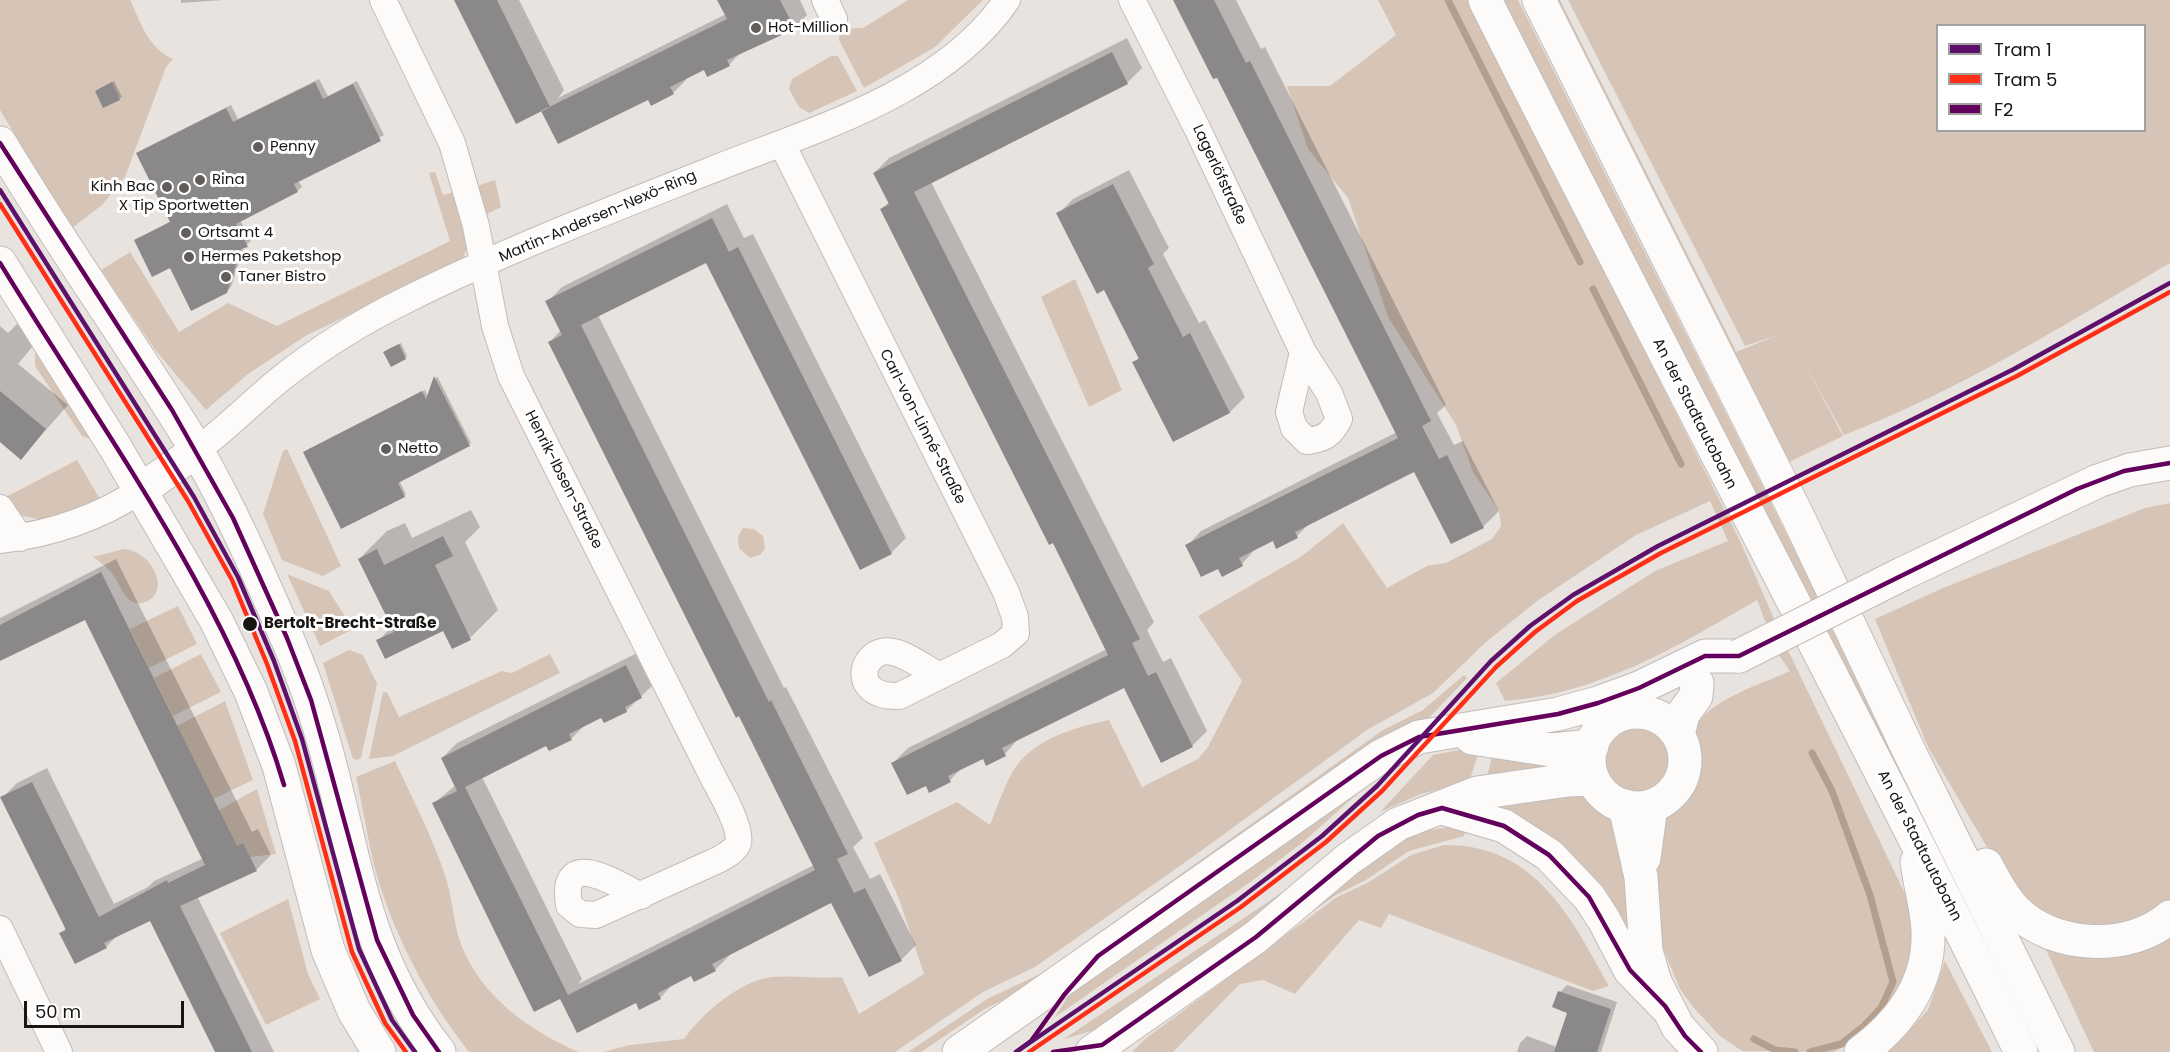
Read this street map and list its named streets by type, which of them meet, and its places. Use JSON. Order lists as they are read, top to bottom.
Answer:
{
  "streets": {
    "main road": ["An der Stadtautobahn"],
    "street": [
      "Lagerlöfstraße",
      "Martin-Andersen-Nexö-Ring",
      "Carl-von-Linné-Straße",
      "Henrik-Ibsen-Straße"
    ]
  },
  "crossings": [
    ["Martin-Andersen-Nexö-Ring", "Carl-von-Linné-Straße"],
    ["Martin-Andersen-Nexö-Ring", "Henrik-Ibsen-Straße"]
  ],
  "places": [
    "Hot-Million",
    "Penny",
    "Rina",
    "Kinh Bac",
    "X Tip Sportwetten",
    "Ortsamt 4",
    "Hermes Paketshop",
    "Taner Bistro",
    "Netto",
    "Bertolt-Brecht-Straße"
  ],
  "lines": ["transit line F2", "tram line 1", "tram line 5"],
  "legend": ["Tram 1", "Tram 5", "F2"],
  "scale_bar": "50 m"
}
